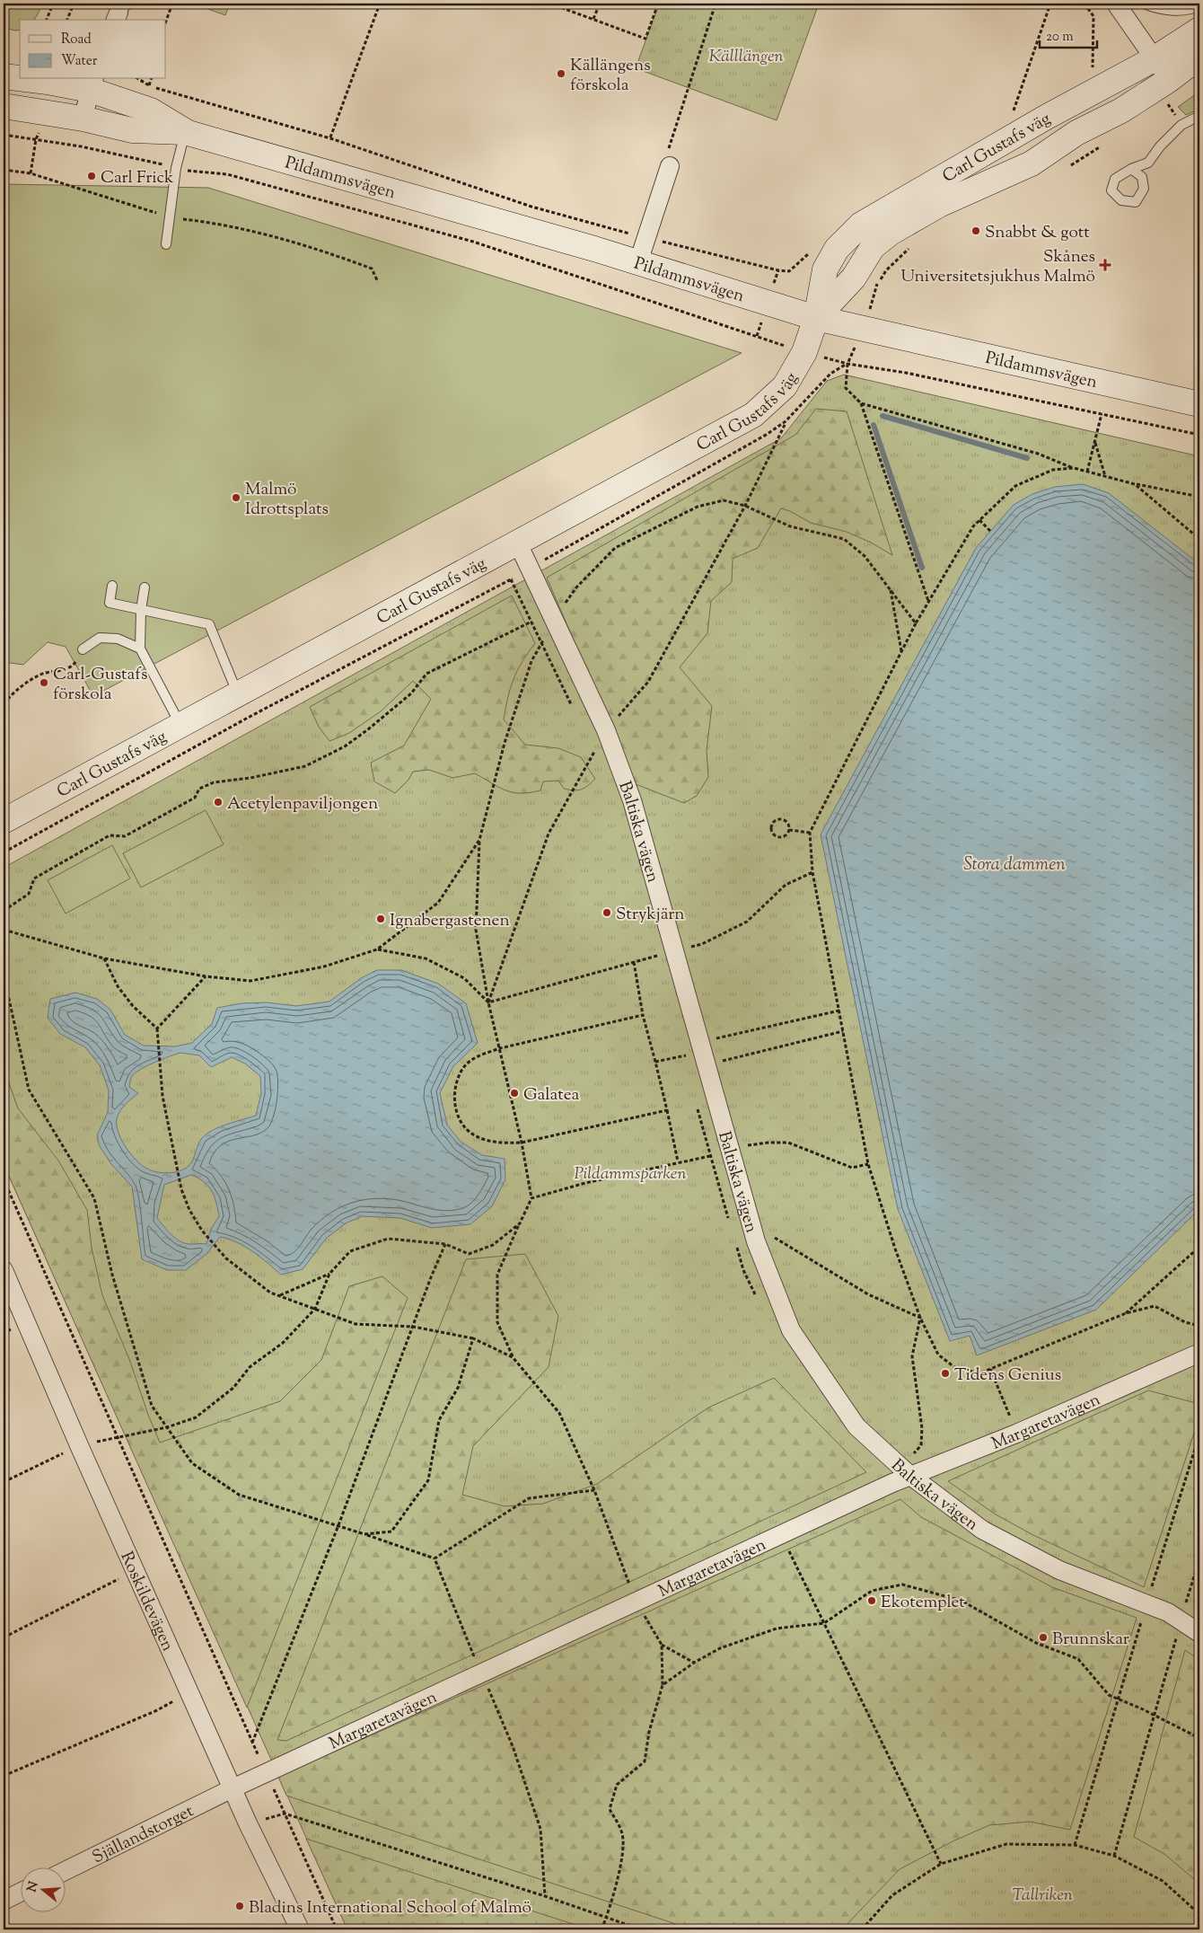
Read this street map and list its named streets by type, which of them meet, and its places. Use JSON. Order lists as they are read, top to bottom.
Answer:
{
  "streets": {
    "street": [
      "Carl Gustafs väg",
      "Pildammsvägen",
      "Baltiska vägen",
      "Margaretavägen",
      "Roskildevägen",
      "Själlandstorget"
    ]
  },
  "crossings": [
    ["Carl Gustafs väg", "Pildammsvägen"],
    ["Carl Gustafs väg", "Baltiska vägen"],
    ["Baltiska vägen", "Margaretavägen"],
    ["Margaretavägen", "Roskildevägen"],
    ["Margaretavägen", "Själlandstorget"],
    ["Roskildevägen", "Själlandstorget"]
  ],
  "water": ["Stora dammen"],
  "parks": ["Källlängen", "Pildammsparken", "Tallriken"],
  "places": {
    "other": [
      "Källängens förskola",
      "Carl Frick",
      "Snabbt & gott",
      "Malmö Idrottsplats",
      "Carl-Gustafs förskola",
      "Acetylenpaviljongen",
      "Strykjärn",
      "Ignabergastenen",
      "Galatea",
      "Tidens Genius",
      "Ekotemplet",
      "Brunnskar",
      "Bladins International School of Malmö"
    ],
    "health": ["Skånes Universitetsjukhus Malmö"]
  },
  "legend": ["Road", "Water"],
  "scale_bar": "20 m",
  "north": "left"
}
